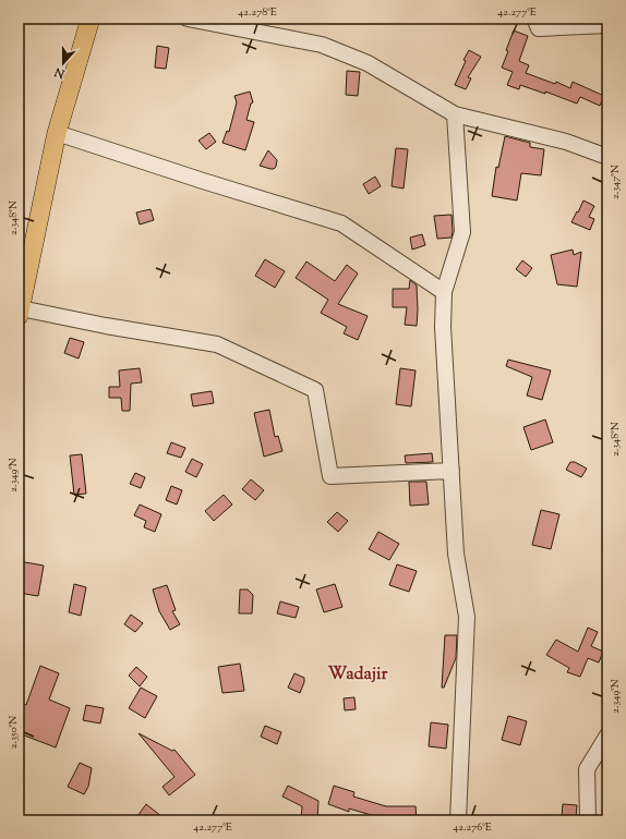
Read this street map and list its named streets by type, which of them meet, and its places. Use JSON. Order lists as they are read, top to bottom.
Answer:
{
  "districts": ["Wadajir"],
  "north": "bottom",
  "coordinates": [
    "42.278°E",
    "42.277°E",
    "2.347°N",
    "2.348°N",
    "2.349°N",
    "2.350°N",
    "42.276°E"
  ]
}
